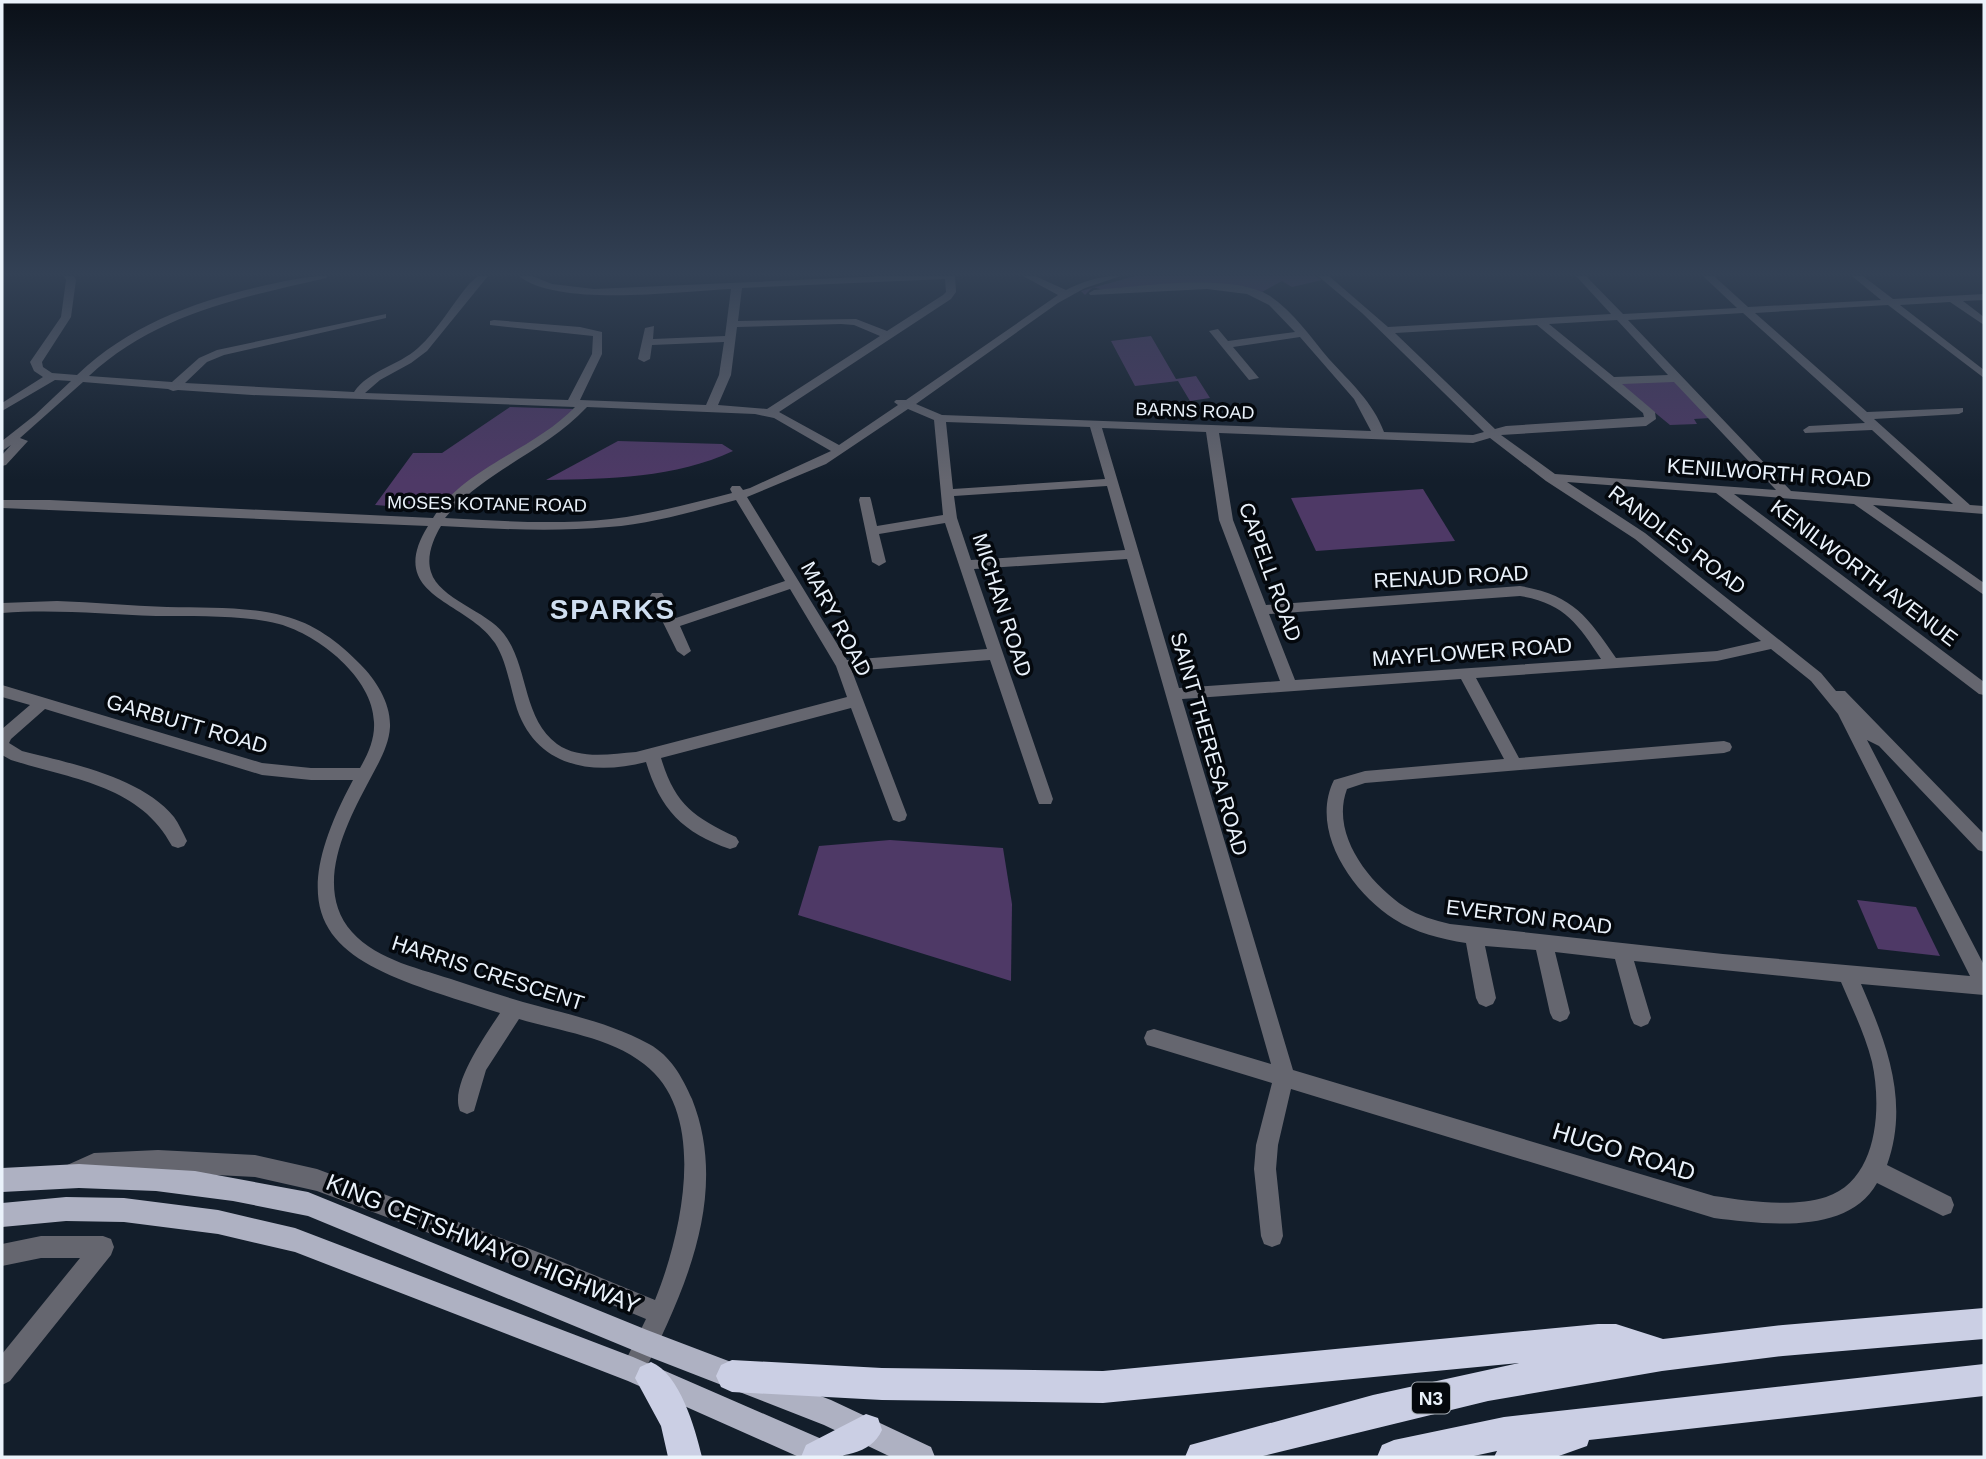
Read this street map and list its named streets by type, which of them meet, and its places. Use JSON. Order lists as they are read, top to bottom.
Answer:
{
  "streets": {
    "highway": ["N3"],
    "main road": ["KING CETSHWAYO HIGHWAY"],
    "street": [
      "BARNS ROAD",
      "KENILWORTH ROAD",
      "MOSES KOTANE ROAD",
      "RANDLES ROAD",
      "CAPELL ROAD",
      "KENILWORTH AVENUE",
      "RENAUD ROAD",
      "MICHAN ROAD",
      "MARY ROAD",
      "MAYFLOWER ROAD",
      "GARBUTT ROAD",
      "SAINT THERESA ROAD",
      "EVERTON ROAD",
      "HARRIS CRESCENT",
      "HUGO ROAD"
    ]
  },
  "crossings": [
    ["BARNS ROAD", "MOSES KOTANE ROAD"],
    ["BARNS ROAD", "RANDLES ROAD"],
    ["BARNS ROAD", "CAPELL ROAD"],
    ["BARNS ROAD", "MICHAN ROAD"],
    ["BARNS ROAD", "SAINT THERESA ROAD"],
    ["KENILWORTH ROAD", "RANDLES ROAD"],
    ["KENILWORTH ROAD", "KENILWORTH AVENUE"],
    ["MOSES KOTANE ROAD", "MARY ROAD"],
    ["RANDLES ROAD", "MAYFLOWER ROAD"],
    ["RANDLES ROAD", "EVERTON ROAD"],
    ["CAPELL ROAD", "RENAUD ROAD"],
    ["CAPELL ROAD", "MAYFLOWER ROAD"],
    ["RENAUD ROAD", "MAYFLOWER ROAD"],
    ["MAYFLOWER ROAD", "SAINT THERESA ROAD"],
    ["GARBUTT ROAD", "HARRIS CRESCENT"],
    ["SAINT THERESA ROAD", "HUGO ROAD"],
    ["EVERTON ROAD", "HUGO ROAD"],
    ["HARRIS CRESCENT", "KING CETSHWAYO HIGHWAY"]
  ],
  "districts": ["SPARKS"]
}
